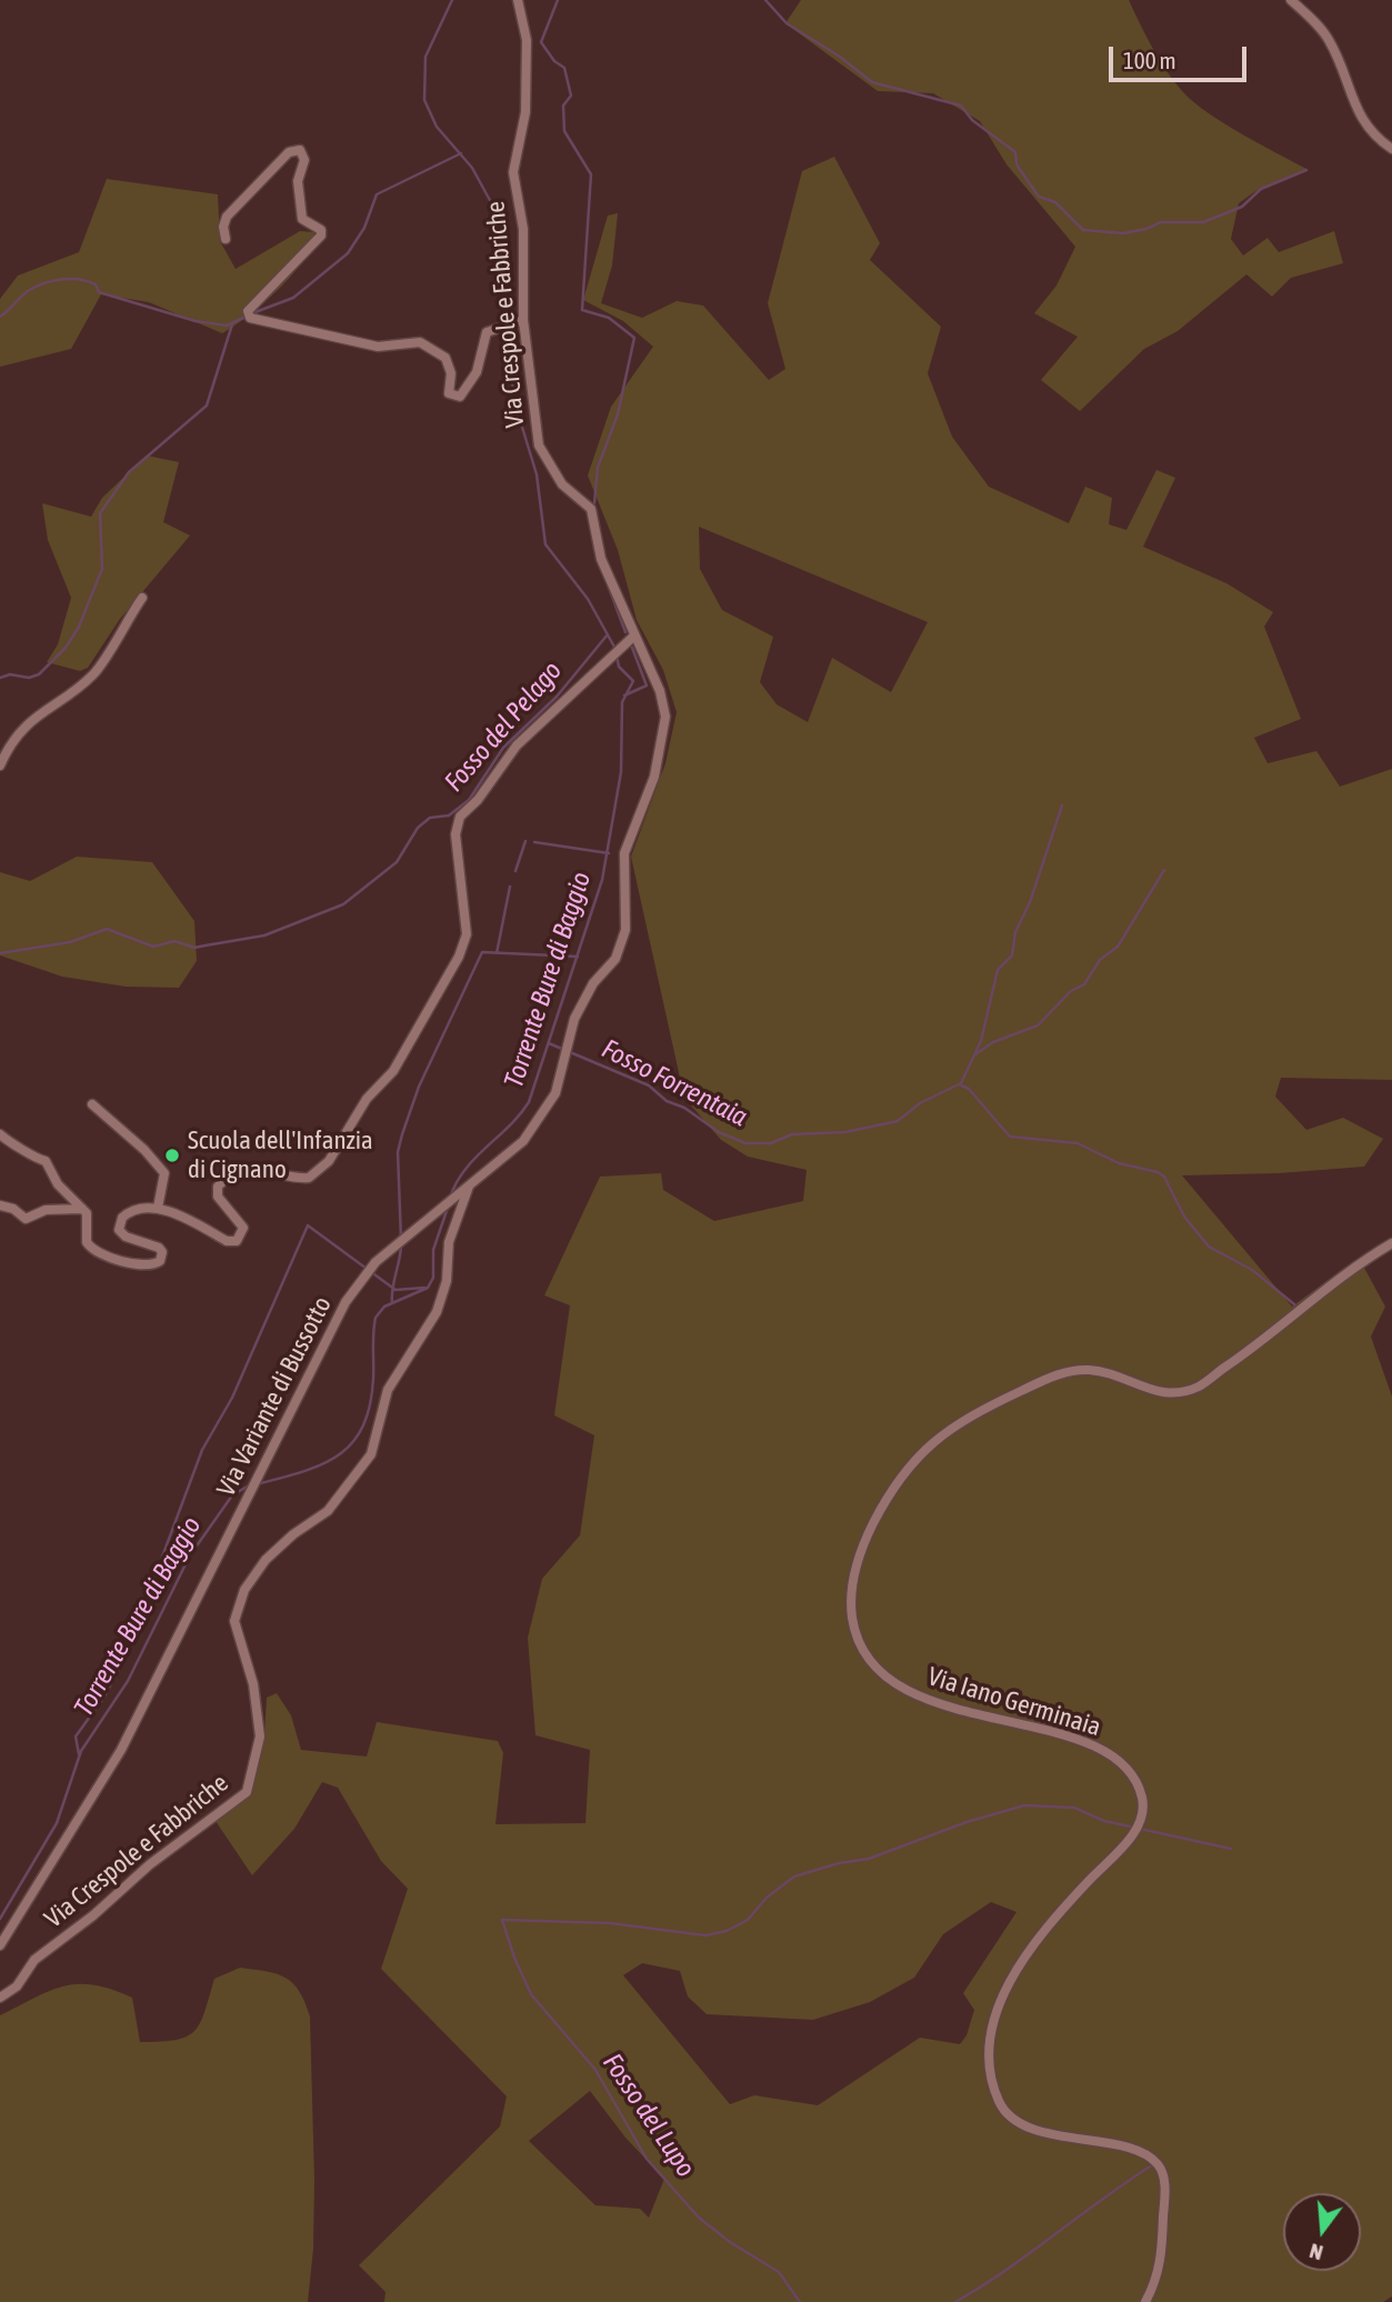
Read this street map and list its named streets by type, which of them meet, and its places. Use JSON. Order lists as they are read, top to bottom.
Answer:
{
  "streets": {
    "street": ["Via Crespole e Fabbriche", "Via Variante di Bussotto", "Via Iano Germinaia"]
  },
  "crossings": [
    ["Via Crespole e Fabbriche", "Via Variante di Bussotto"]
  ],
  "water": [
    "Fosso del Pelago",
    "Torrente Bure di Baggio",
    "Fosso Forrentaia",
    "Fosso del Lupo"
  ],
  "places": ["Scuola dell'Infanzia di Cignano"],
  "scale_bar": "100 m",
  "north": "bottom"
}
